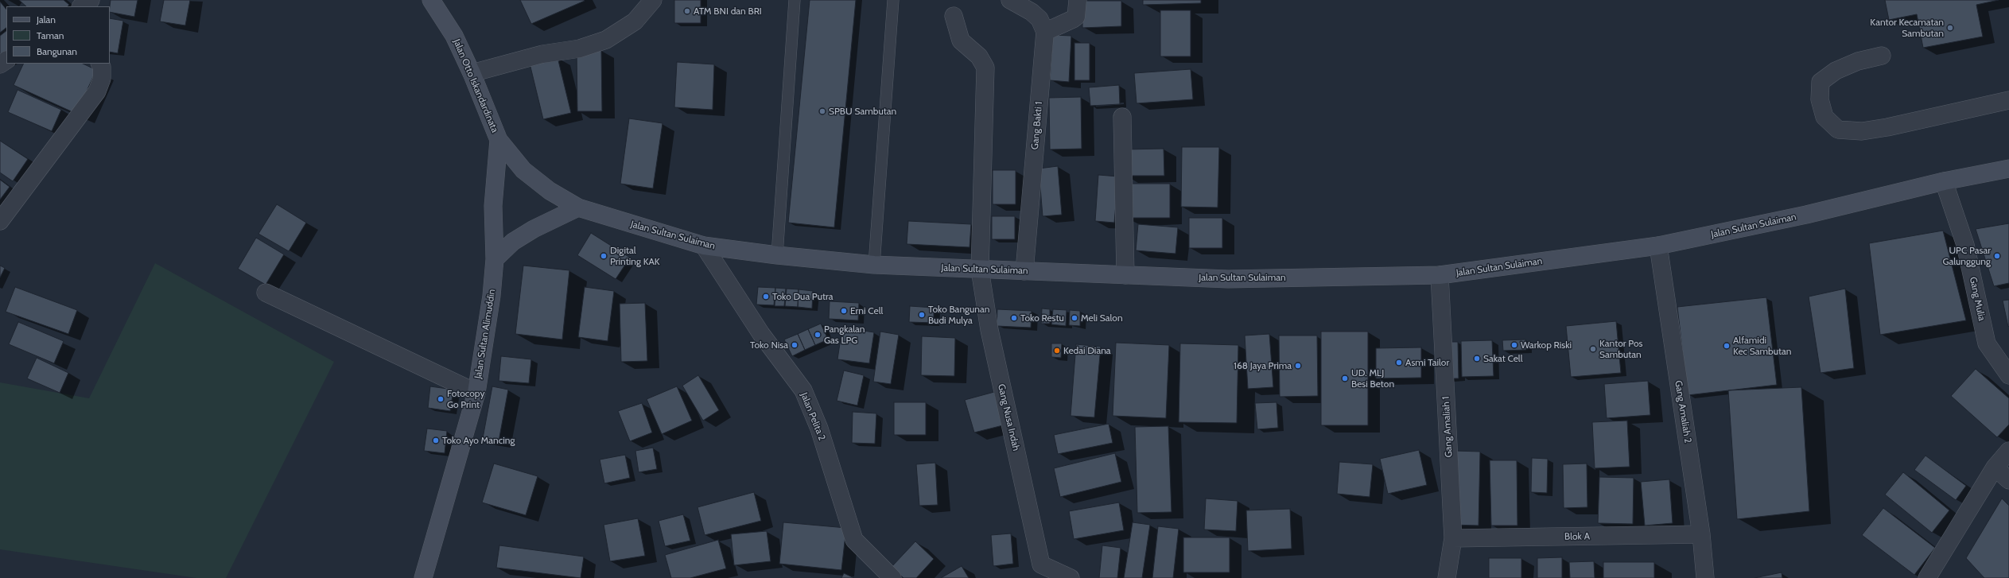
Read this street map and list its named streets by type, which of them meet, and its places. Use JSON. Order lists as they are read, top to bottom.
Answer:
{
  "streets": {
    "main road": ["Jalan Otto Iskandardinata", "Jalan Sultan Sulaiman", "Jalan Sultan Alimuddin"],
    "street": [
      "Gang Bakti 1",
      "Gang Mulia",
      "Gang Amaliah 2",
      "Jalan Pelita 2",
      "Gang Nusa Indah",
      "Gang Amaliah 1",
      "Blok A"
    ]
  },
  "crossings": [
    ["Jalan Otto Iskandardinata", "Jalan Sultan Sulaiman"],
    ["Jalan Otto Iskandardinata", "Jalan Sultan Alimuddin"],
    ["Gang Bakti 1", "Jalan Sultan Sulaiman"],
    ["Jalan Sultan Sulaiman", "Gang Mulia"],
    ["Jalan Sultan Sulaiman", "Jalan Sultan Alimuddin"],
    ["Jalan Sultan Sulaiman", "Gang Amaliah 2"],
    ["Jalan Sultan Sulaiman", "Jalan Pelita 2"],
    ["Jalan Sultan Sulaiman", "Gang Nusa Indah"],
    ["Jalan Sultan Sulaiman", "Gang Amaliah 1"],
    ["Gang Amaliah 2", "Blok A"],
    ["Gang Amaliah 1", "Blok A"]
  ],
  "places": [
    "ATM BNI dan BRI",
    "Kantor Kecamatan Sambutan",
    "SPBU Sambutan",
    "Digital Printing KAK",
    "UPC Pasar Galunggung",
    "Toko Dua Putra",
    "Erni Cell",
    "Toko Bangunan Budi Mulya",
    "Toko Restu",
    "Meli Salon",
    "Pangkalan Gas LPG",
    "Toko Nisa",
    "Warkop Riski",
    "Alfamidi Kec Sambutan",
    "Kantor Pos Sambutan",
    "Kedai Diana",
    "Sakat Cell",
    "Asmi Tailor",
    "168 Jaya Prima",
    "UD. MLJ Besi Beton",
    "Fotocopy Go Print",
    "Toko Ayo Mancing"
  ],
  "legend": ["Jalan", "Taman", "Bangunan"]
}
